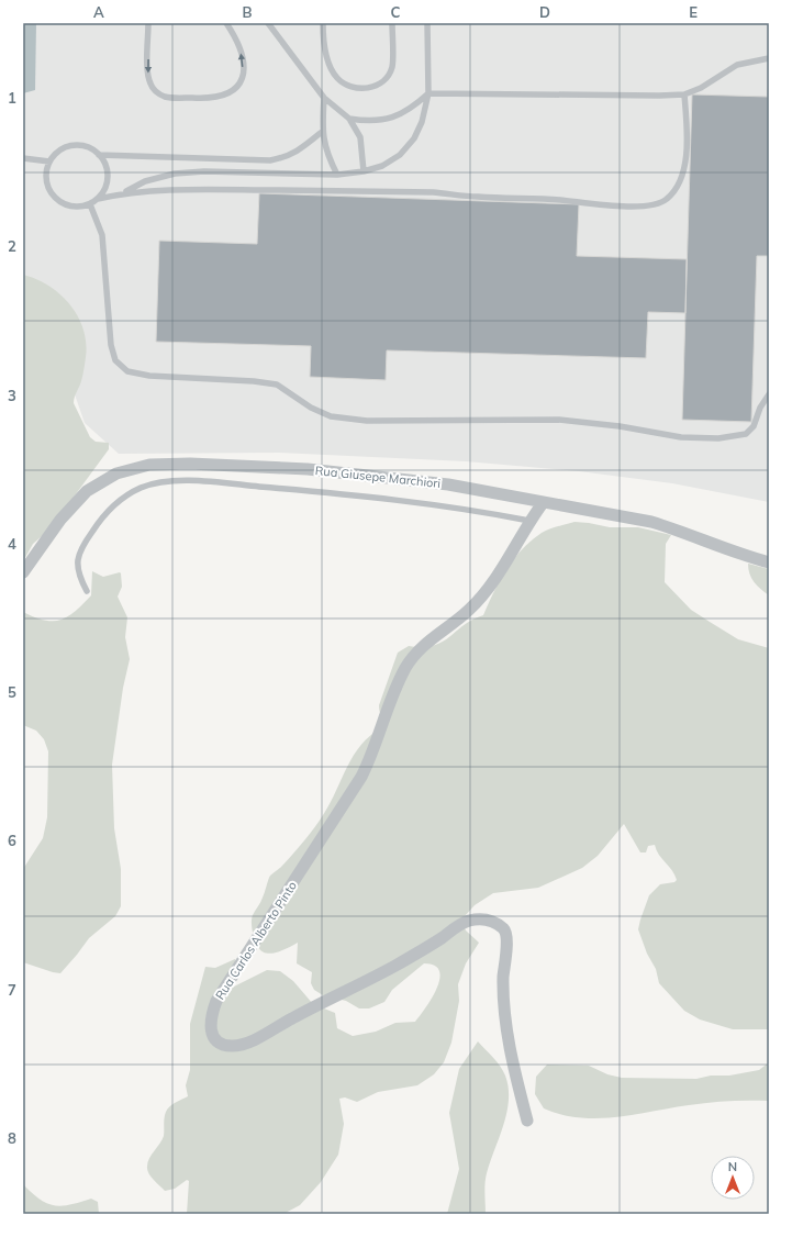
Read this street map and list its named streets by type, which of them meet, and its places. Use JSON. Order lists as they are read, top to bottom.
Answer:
{
  "streets": {
    "street": ["Rua Giusepe Marchiori", "Rua Carlos Alberto Pinto"]
  },
  "crossings": [
    ["Rua Giusepe Marchiori", "Rua Carlos Alberto Pinto"]
  ],
  "north": "top",
  "grid": {
    "columns": [
      "A",
      "B",
      "C",
      "D",
      "E"
    ],
    "rows": [
      "1",
      "2",
      "3",
      "4",
      "5",
      "6",
      "7",
      "8"
    ]
  }
}
